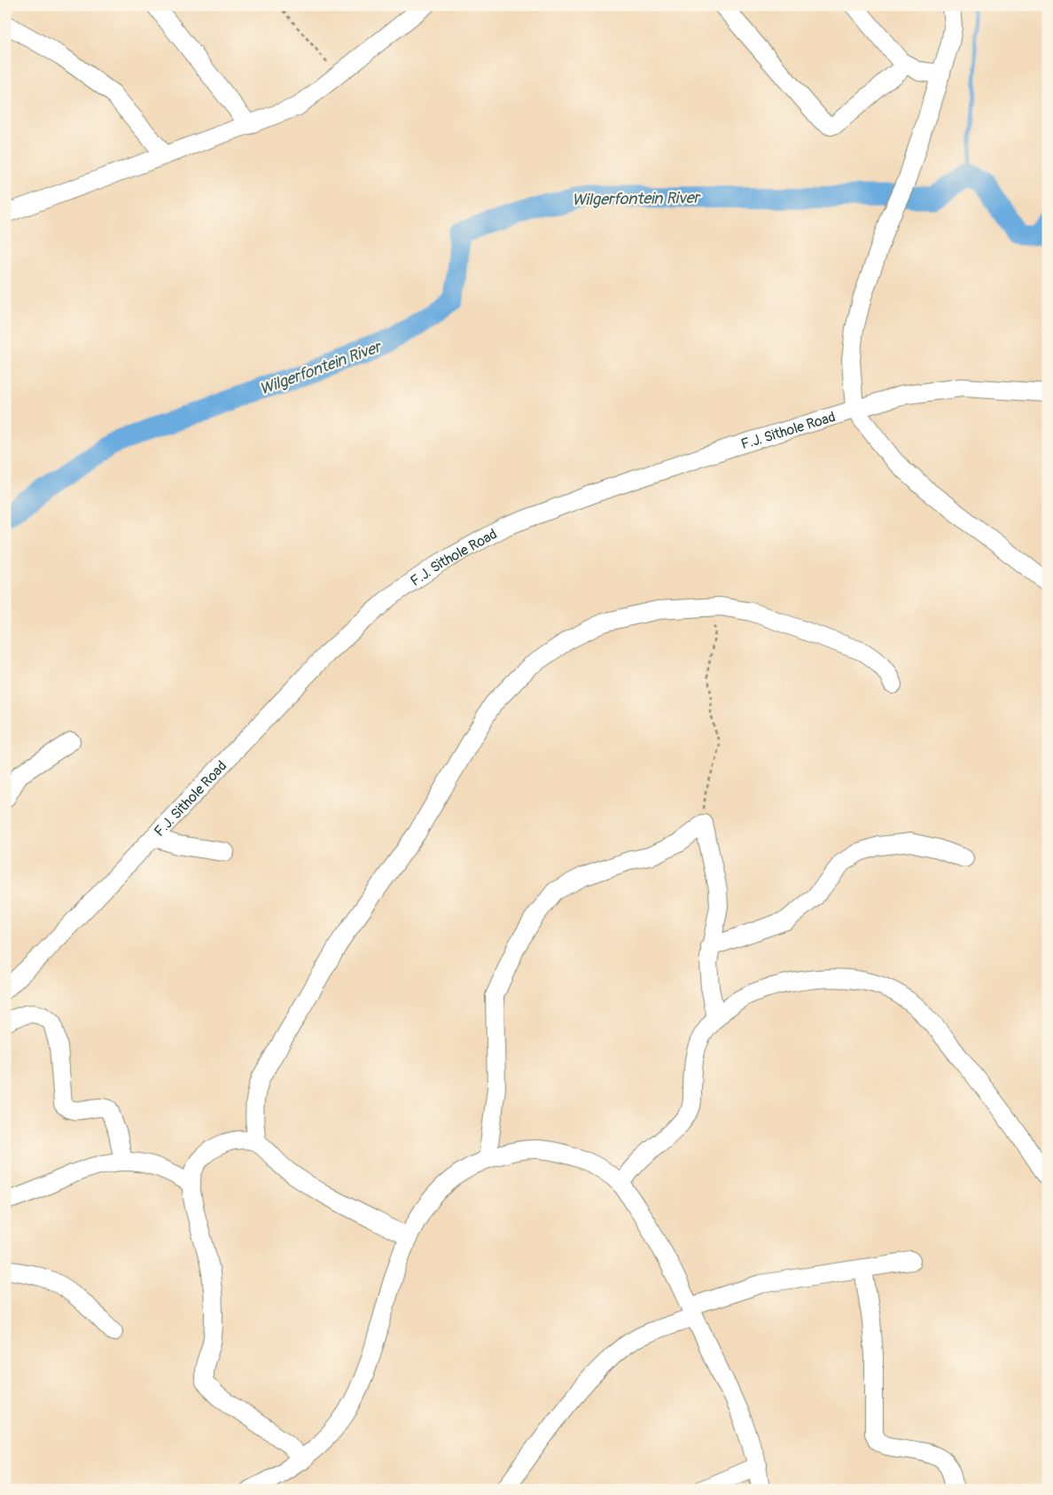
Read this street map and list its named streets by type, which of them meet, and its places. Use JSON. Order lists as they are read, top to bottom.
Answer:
{
  "streets": {
    "street": ["F.J. Sithole Road"]
  },
  "water": ["Wilgerfontein River"]
}
